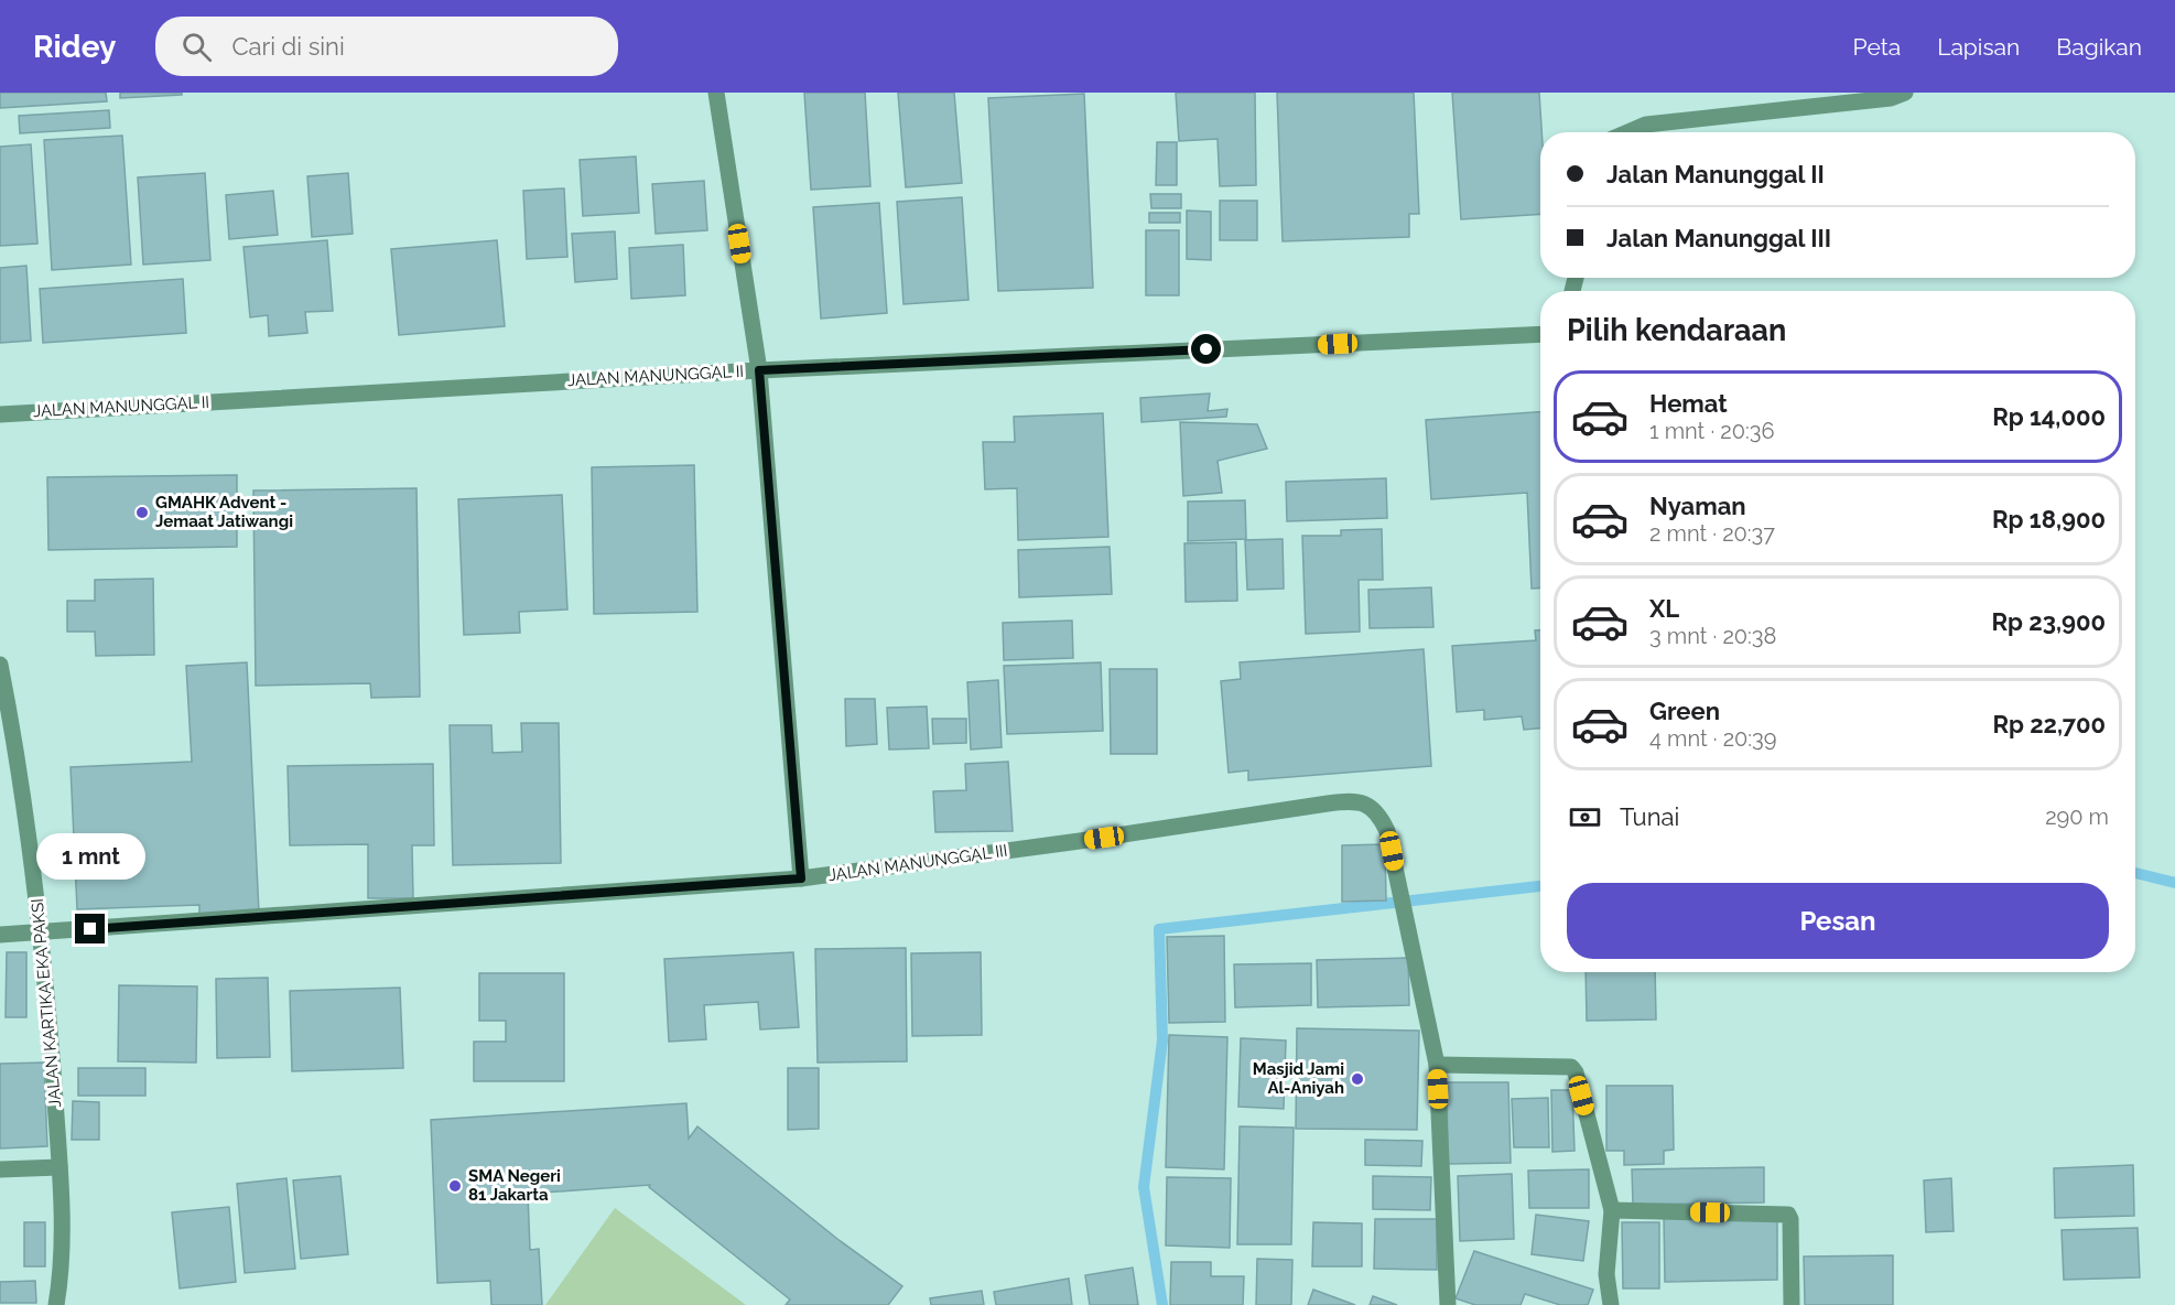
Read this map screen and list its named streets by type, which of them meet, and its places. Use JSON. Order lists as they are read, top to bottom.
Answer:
{
  "streets": {
    "street": ["JALAN MANUNGGAL II", "JALAN MANUNGGAL III", "JALAN KARTIKA EKA PAKSI"]
  },
  "crossings": [
    ["JALAN MANUNGGAL III", "JALAN KARTIKA EKA PAKSI"]
  ],
  "places": ["GMAHK Advent - Jemaat Jatiwangi", "Masjid Jami Al-Aniyah", "SMA Negeri 81 Jakarta"],
  "page": {
    "header": "Ridey",
    "search": "Cari di sini",
    "nav": ["Peta", "Lapisan", "Bagikan"],
    "banner": ["Jalan Manunggal II", "Jalan Manunggal III"],
    "heading": "Pilih kendaraan",
    "list": [
      {
        "name": "Hemat",
        "note": "1 mnt · 20:36",
        "value": "Rp 14,000"
      },
      {
        "name": "Nyaman",
        "note": "2 mnt · 20:37",
        "value": "Rp 18,900"
      },
      {
        "name": "XL",
        "note": "3 mnt · 20:38",
        "value": "Rp 23,900"
      },
      {
        "name": "Green",
        "note": "4 mnt · 20:39",
        "value": "Rp 22,700"
      }
    ],
    "pay": ["Tunai", "290 m"],
    "bubble": "1 mnt",
    "buttons": "Pesan"
  }
}
